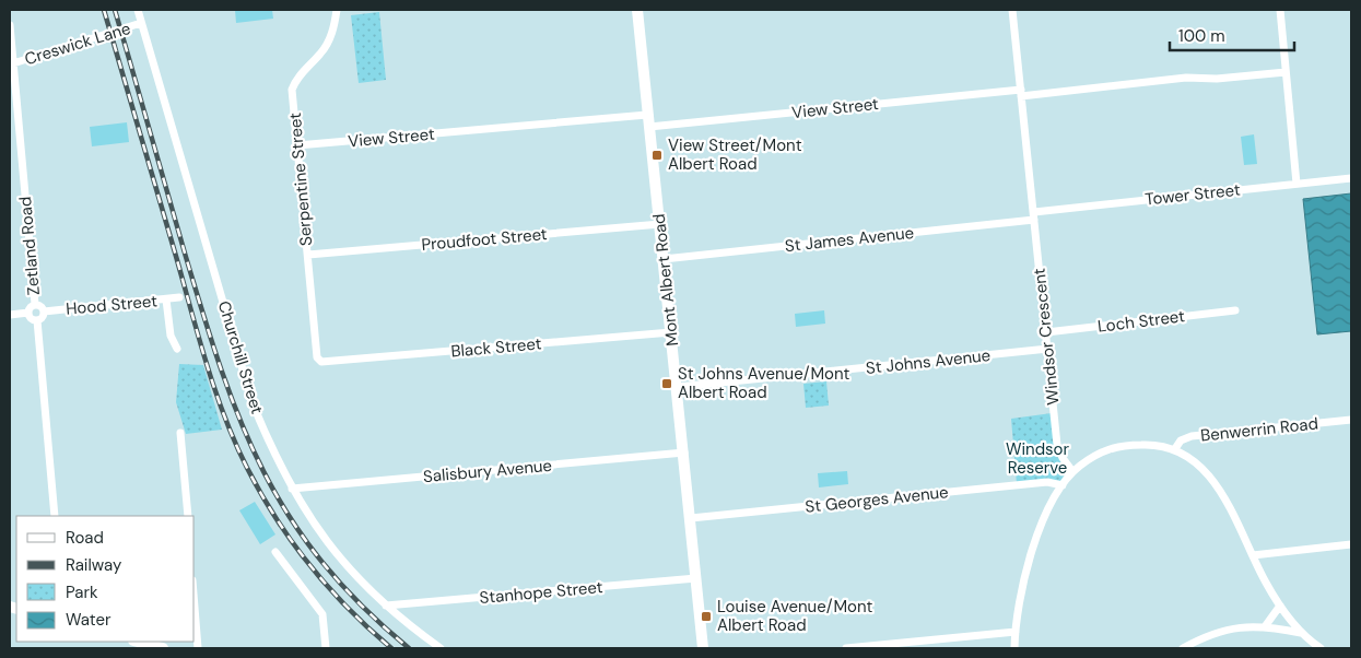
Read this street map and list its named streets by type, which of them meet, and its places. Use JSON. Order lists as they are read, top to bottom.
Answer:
{
  "streets": {
    "main road": ["Mont Albert Road"],
    "street": [
      "Creswick Lane",
      "View Street",
      "Serpentine Street",
      "Tower Street",
      "Proudfoot Street",
      "St James Avenue",
      "Zetland Road",
      "Hood Street",
      "Loch Street",
      "Windsor Crescent",
      "Black Street",
      "Churchill Street",
      "St Johns Avenue",
      "Benwerrin Road",
      "Salisbury Avenue",
      "St Georges Avenue",
      "Stanhope Street"
    ]
  },
  "crossings": [
    ["Creswick Lane", "Zetland Road"],
    ["Creswick Lane", "Churchill Street"],
    ["View Street", "Serpentine Street"],
    ["View Street", "Mont Albert Road"],
    ["View Street", "Windsor Crescent"],
    ["Serpentine Street", "Proudfoot Street"],
    ["Serpentine Street", "Black Street"],
    ["Tower Street", "St James Avenue"],
    ["Tower Street", "Windsor Crescent"],
    ["Proudfoot Street", "Mont Albert Road"],
    ["St James Avenue", "Mont Albert Road"],
    ["St James Avenue", "Windsor Crescent"],
    ["Zetland Road", "Hood Street"],
    ["Mont Albert Road", "Black Street"],
    ["Mont Albert Road", "St Johns Avenue"],
    ["Mont Albert Road", "Salisbury Avenue"],
    ["Mont Albert Road", "St Georges Avenue"],
    ["Mont Albert Road", "Stanhope Street"],
    ["Loch Street", "Windsor Crescent"],
    ["Windsor Crescent", "St Johns Avenue"],
    ["Churchill Street", "Salisbury Avenue"],
    ["Churchill Street", "Stanhope Street"]
  ],
  "parks": ["Windsor Reserve"],
  "places": {
    "transit": ["View Street/Mont Albert Road", "St Johns Avenue/Mont Albert Road", "Louise Avenue/Mont Albert Road"]
  },
  "legend": [
    "Road",
    "Railway",
    "Park",
    "Water"
  ],
  "scale_bar": "100 m"
}
